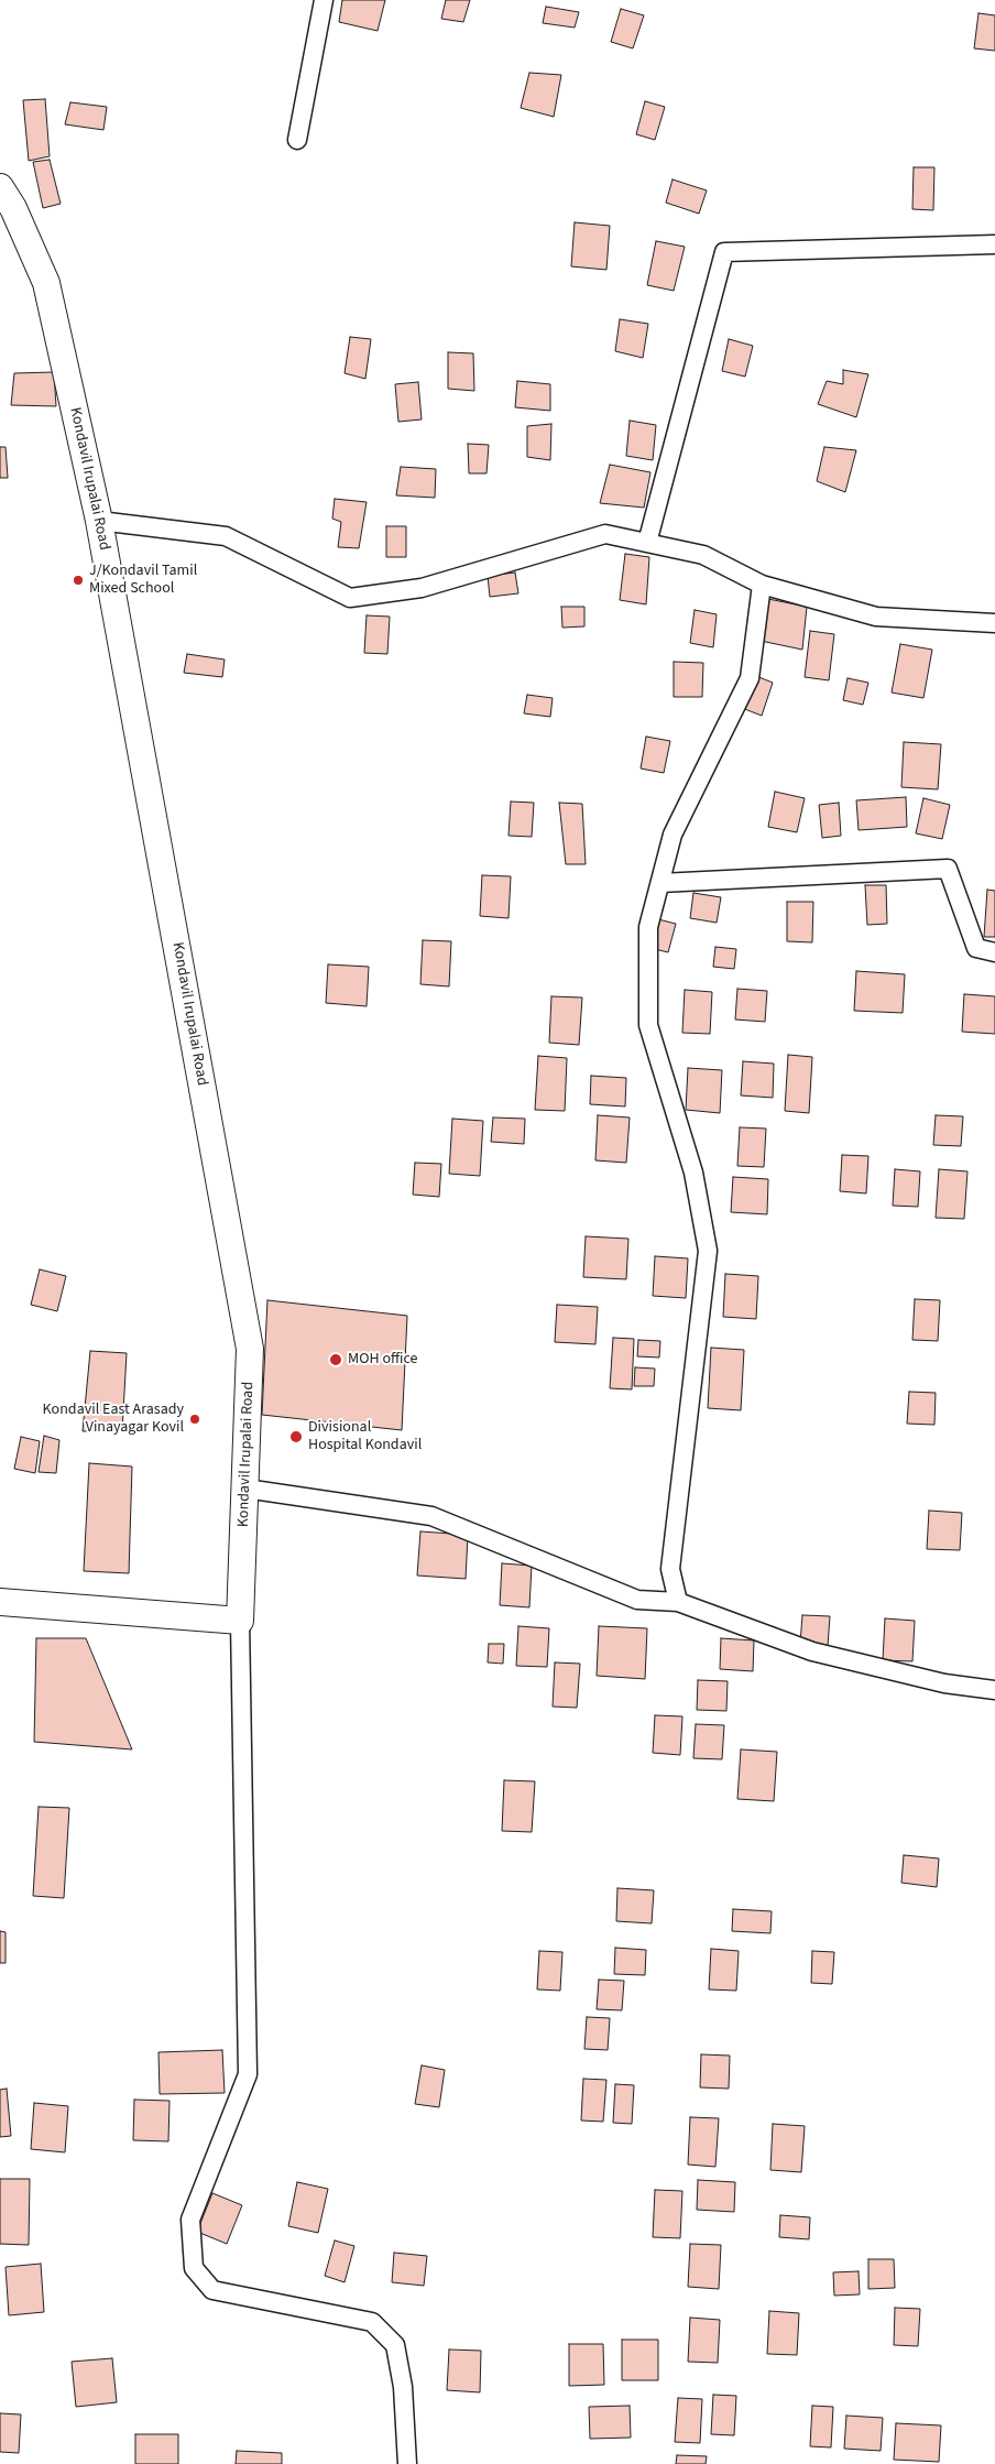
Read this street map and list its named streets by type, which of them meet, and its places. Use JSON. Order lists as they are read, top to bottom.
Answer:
{
  "streets": {
    "street": ["Kondavil Irupalai Road"]
  },
  "places": [
    "J/Kondavil Tamil Mixed School",
    "MOH office",
    "Kondavil East Arasady Vinayagar Kovil",
    "Divisional Hospital Kondavil"
  ]
}
